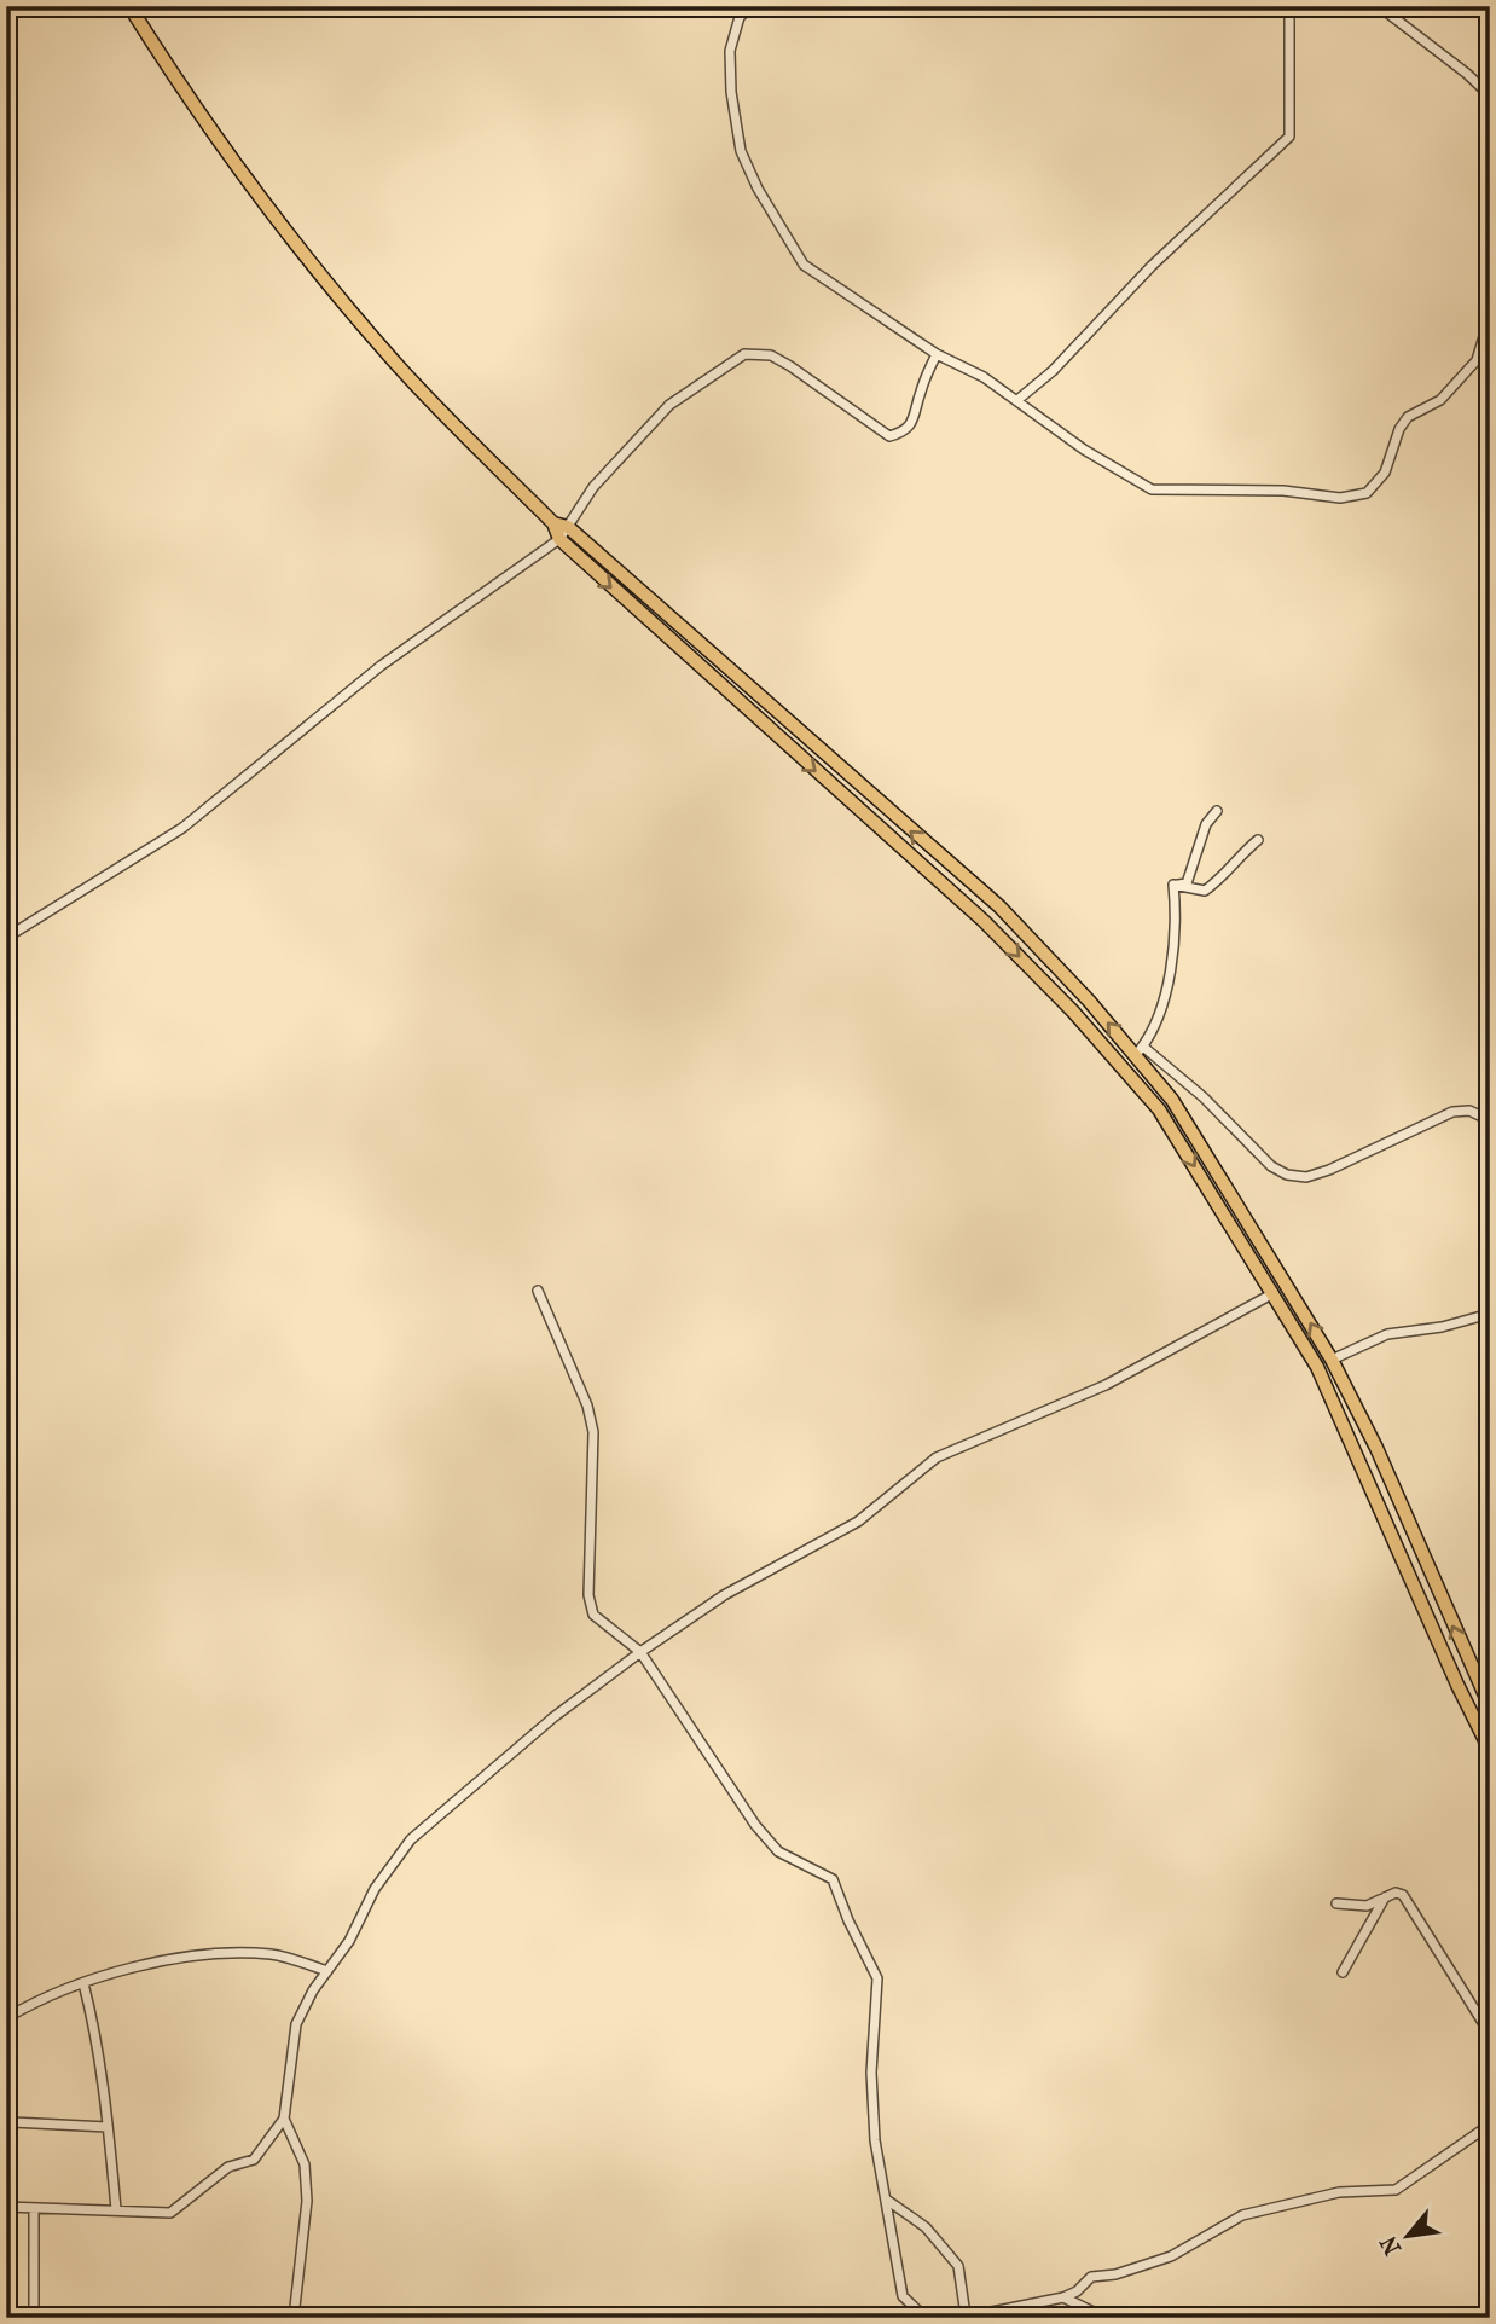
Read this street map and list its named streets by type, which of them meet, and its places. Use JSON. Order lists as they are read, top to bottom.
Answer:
{
  "north": "bottom left"
}
